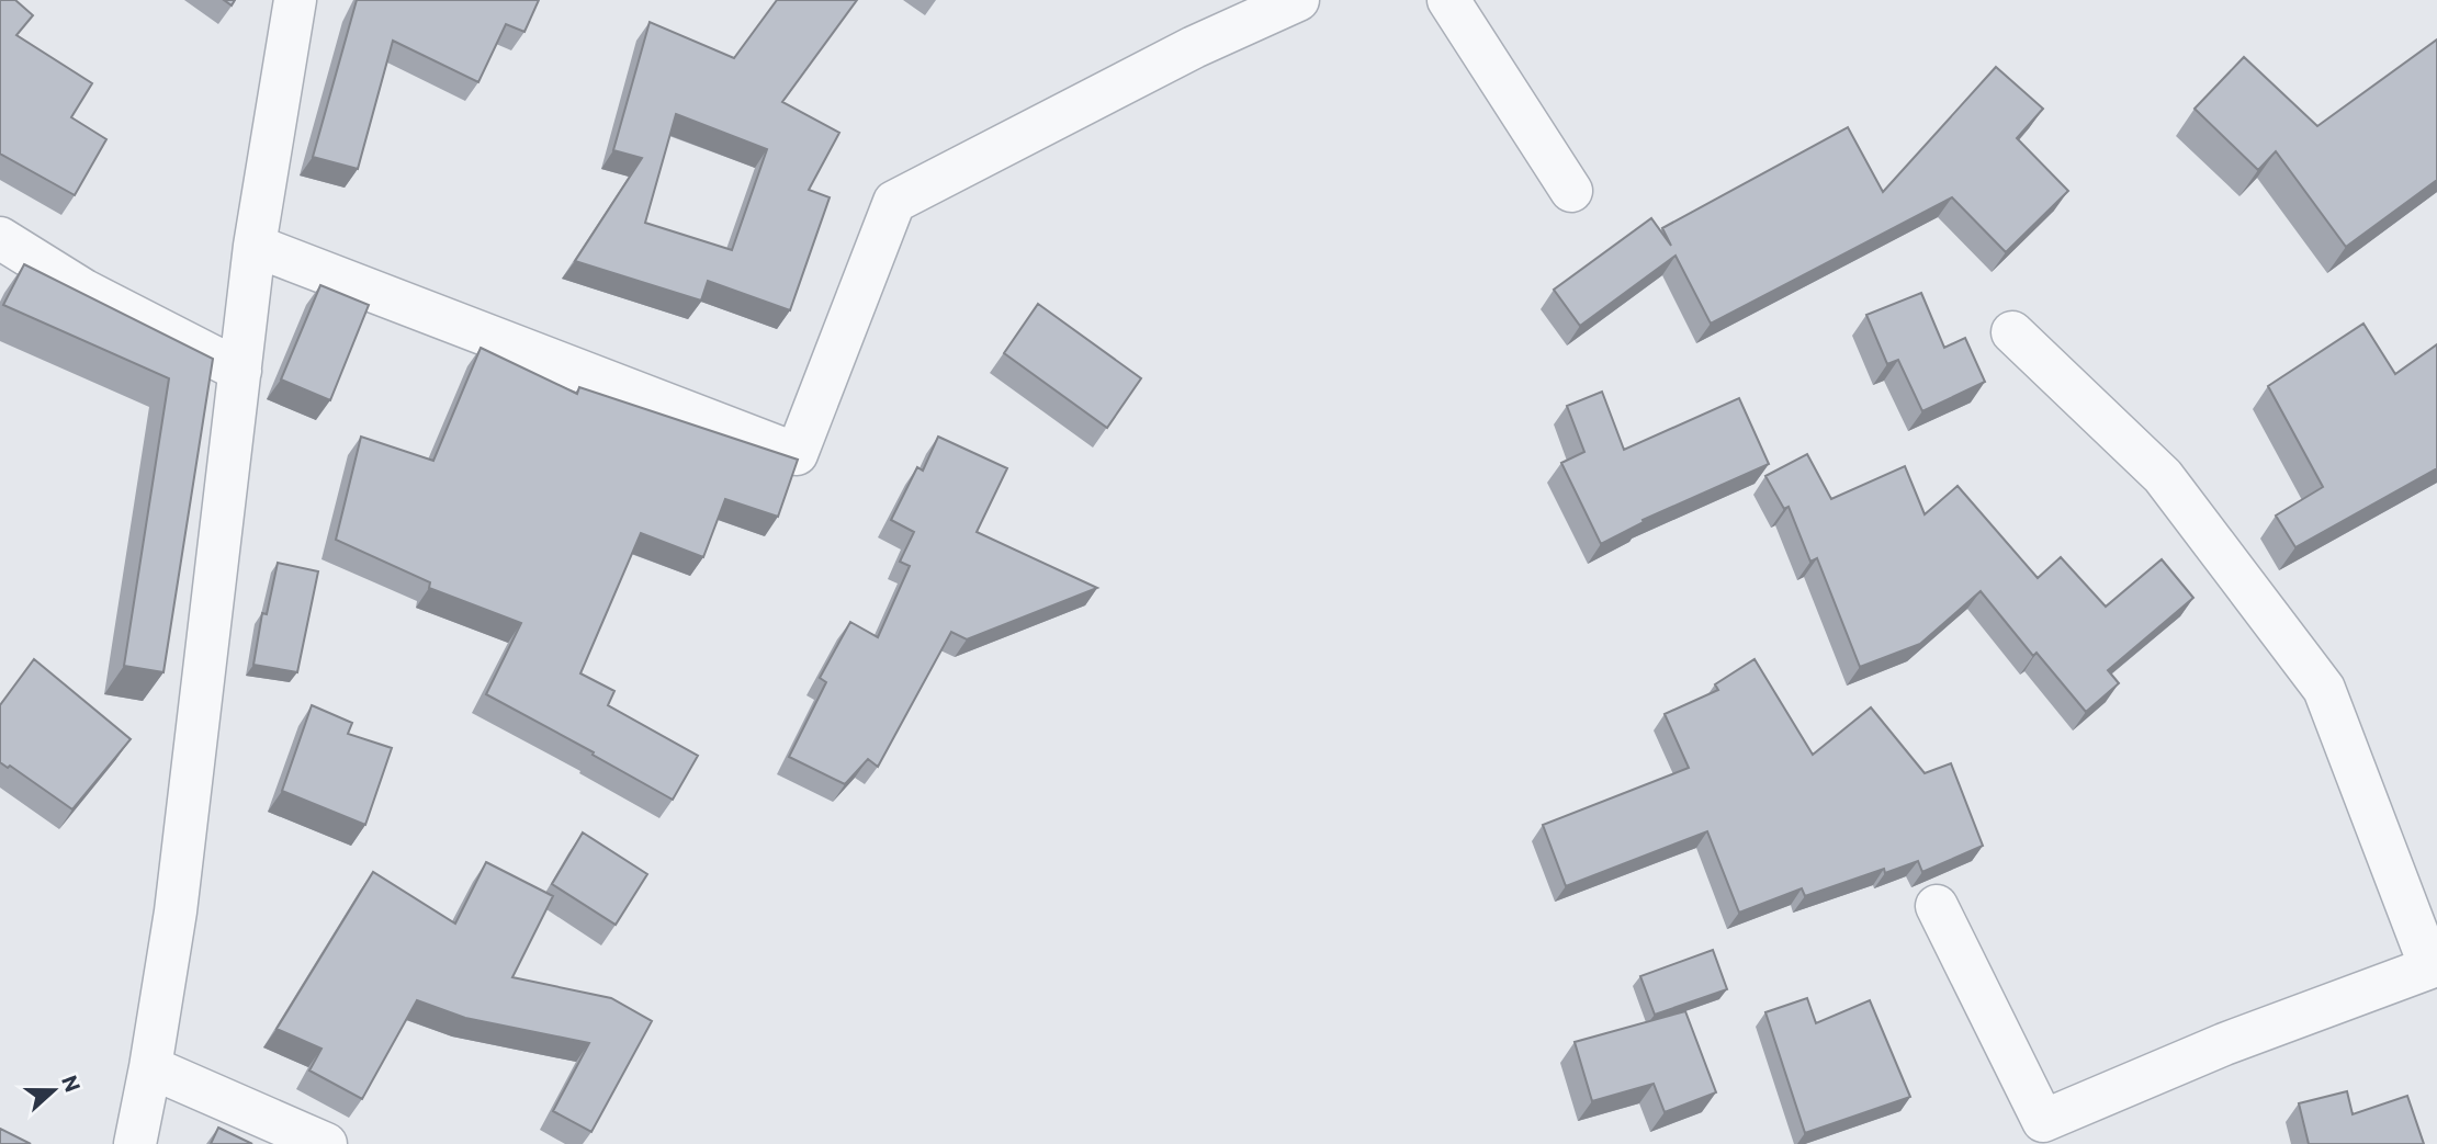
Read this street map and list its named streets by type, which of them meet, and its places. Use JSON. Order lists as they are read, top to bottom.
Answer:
{
  "north": "right"
}
